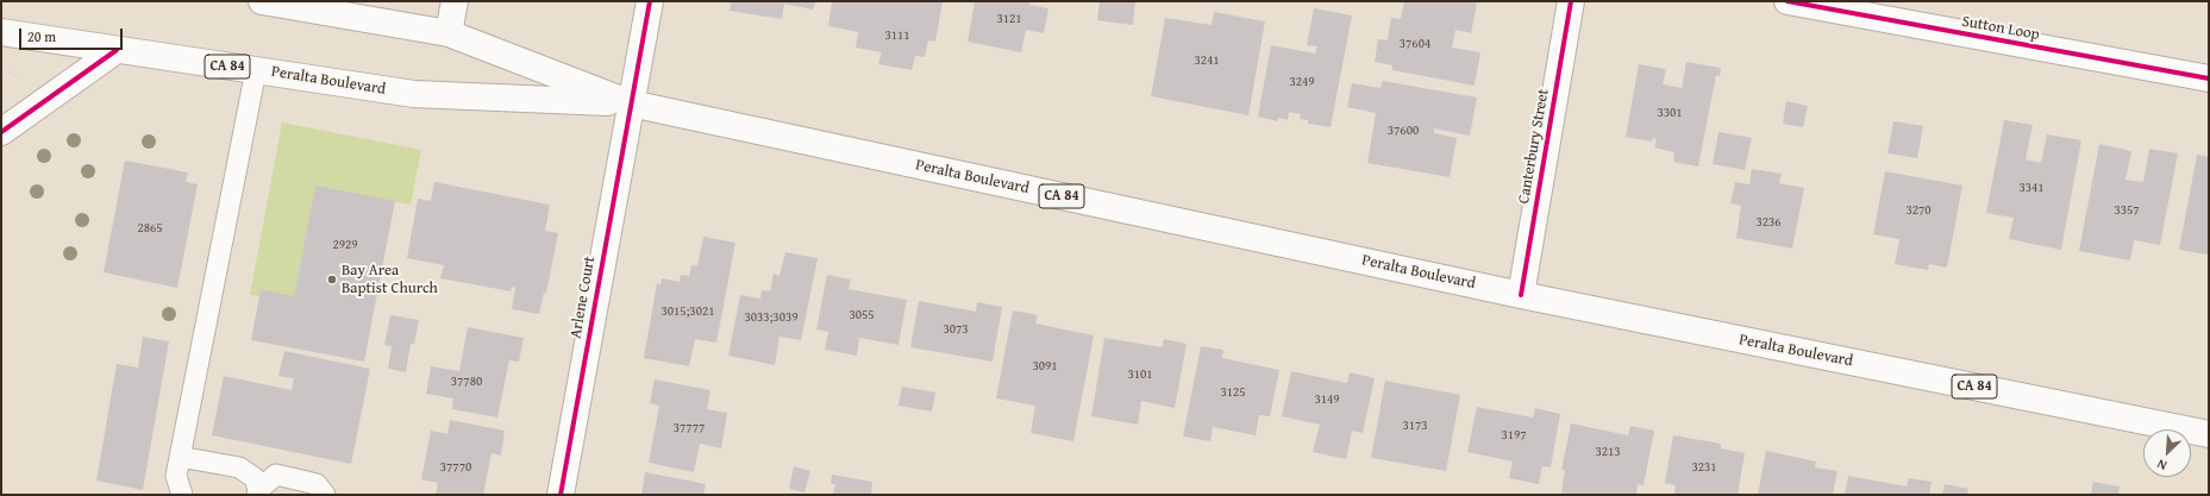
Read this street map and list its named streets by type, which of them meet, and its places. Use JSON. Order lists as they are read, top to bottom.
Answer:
{
  "streets": {
    "main road": [
      "Sutton Loop",
      "CA 84",
      "Peralta Boulevard",
      "Canterbury Street",
      "Arlene Court"
    ]
  },
  "crossings": [
    ["Peralta Boulevard", "Canterbury Street"],
    ["Peralta Boulevard", "Arlene Court"]
  ],
  "places": ["Bay Area Baptist Church"],
  "house_numbers": [
    "3121",
    "3111",
    "37604",
    "3241",
    "3249",
    "3301",
    "37600",
    "3341",
    "3270",
    "3357",
    "3236",
    "2865",
    "2929",
    "3015;3021",
    "3055",
    "3033;3039",
    "3073",
    "3091",
    "3101",
    "37780",
    "3125",
    "3149",
    "3173",
    "37777",
    "3197",
    "3213",
    "37770",
    "3231"
  ],
  "scale_bar": "20 m",
  "north": "bottom left"
}
